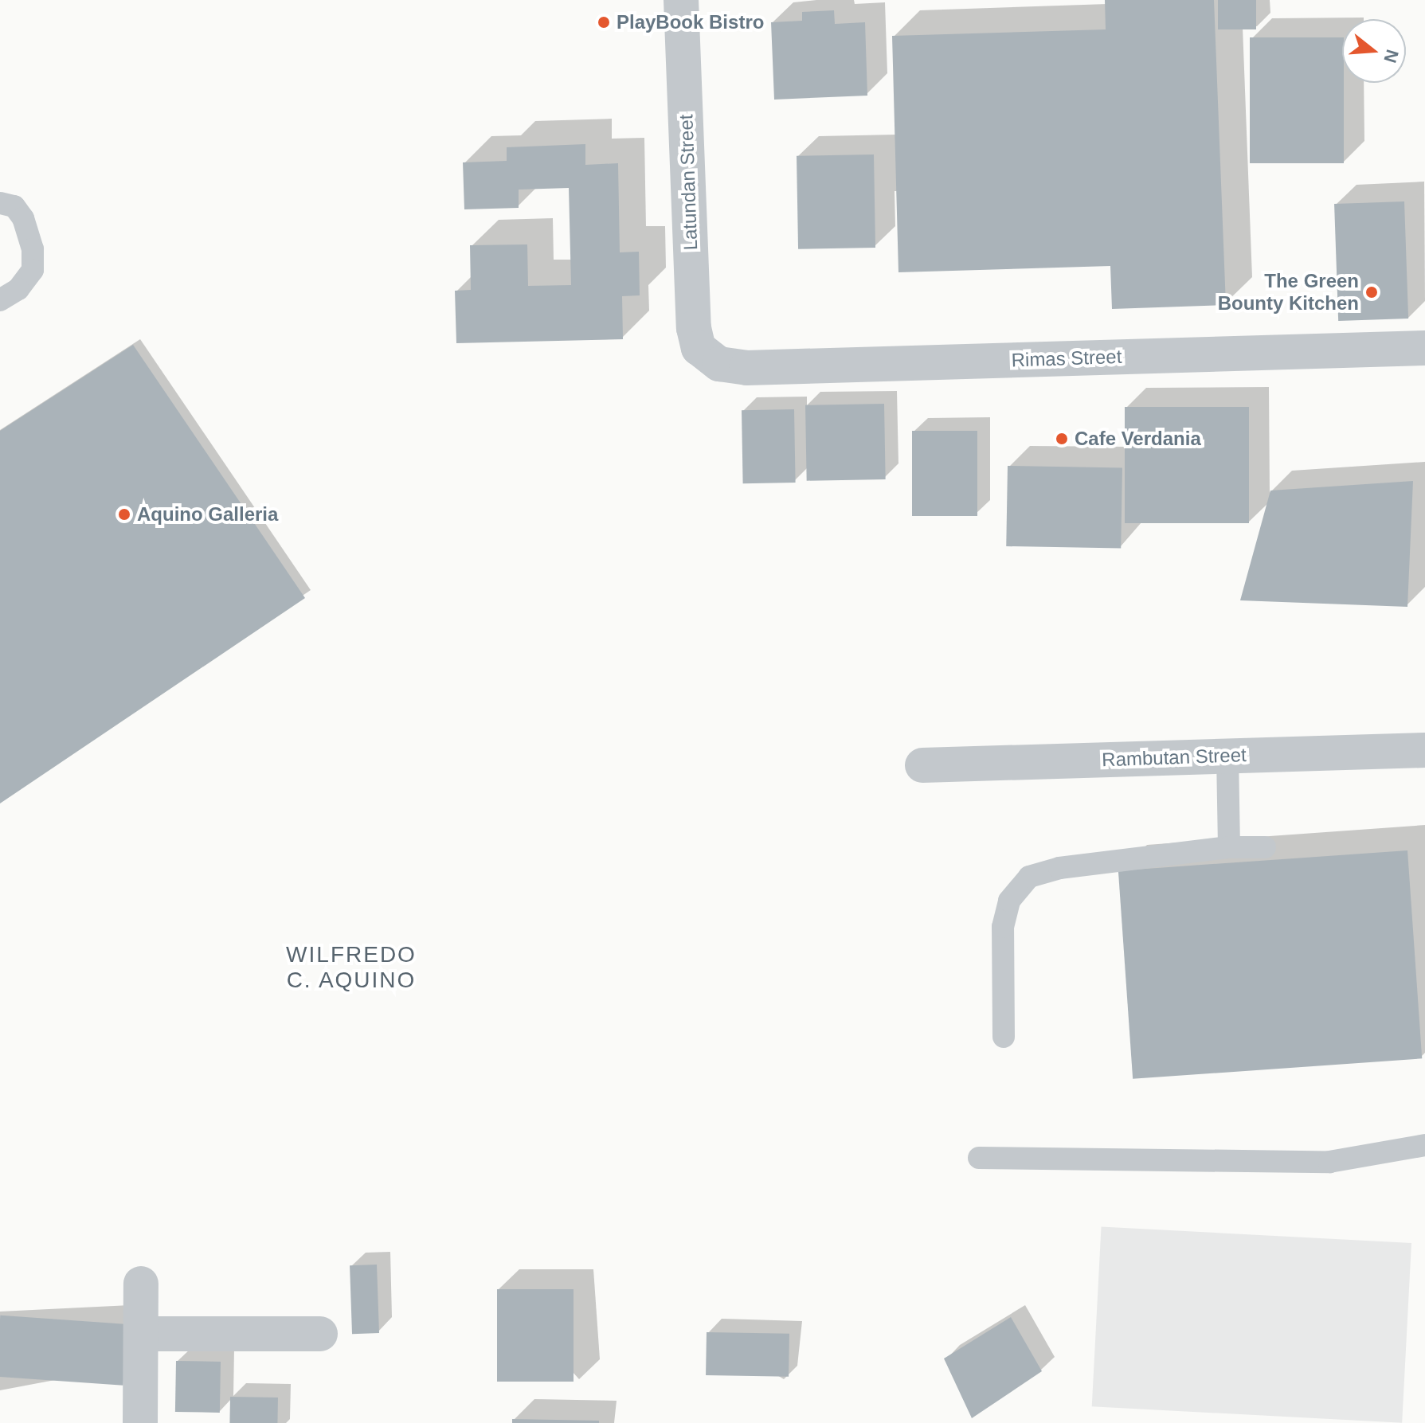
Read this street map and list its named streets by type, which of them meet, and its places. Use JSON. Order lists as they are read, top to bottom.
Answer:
{
  "streets": {
    "street": ["Latundan Street", "Rimas Street", "Rambutan Street"]
  },
  "crossings": [
    ["Latundan Street", "Rimas Street"]
  ],
  "districts": ["WILFREDO C. AQUINO"],
  "places": [
    "PlayBook Bistro",
    "The Green Bounty Kitchen",
    "Cafe Verdania",
    "Aquino Galleria"
  ],
  "north": "right"
}
